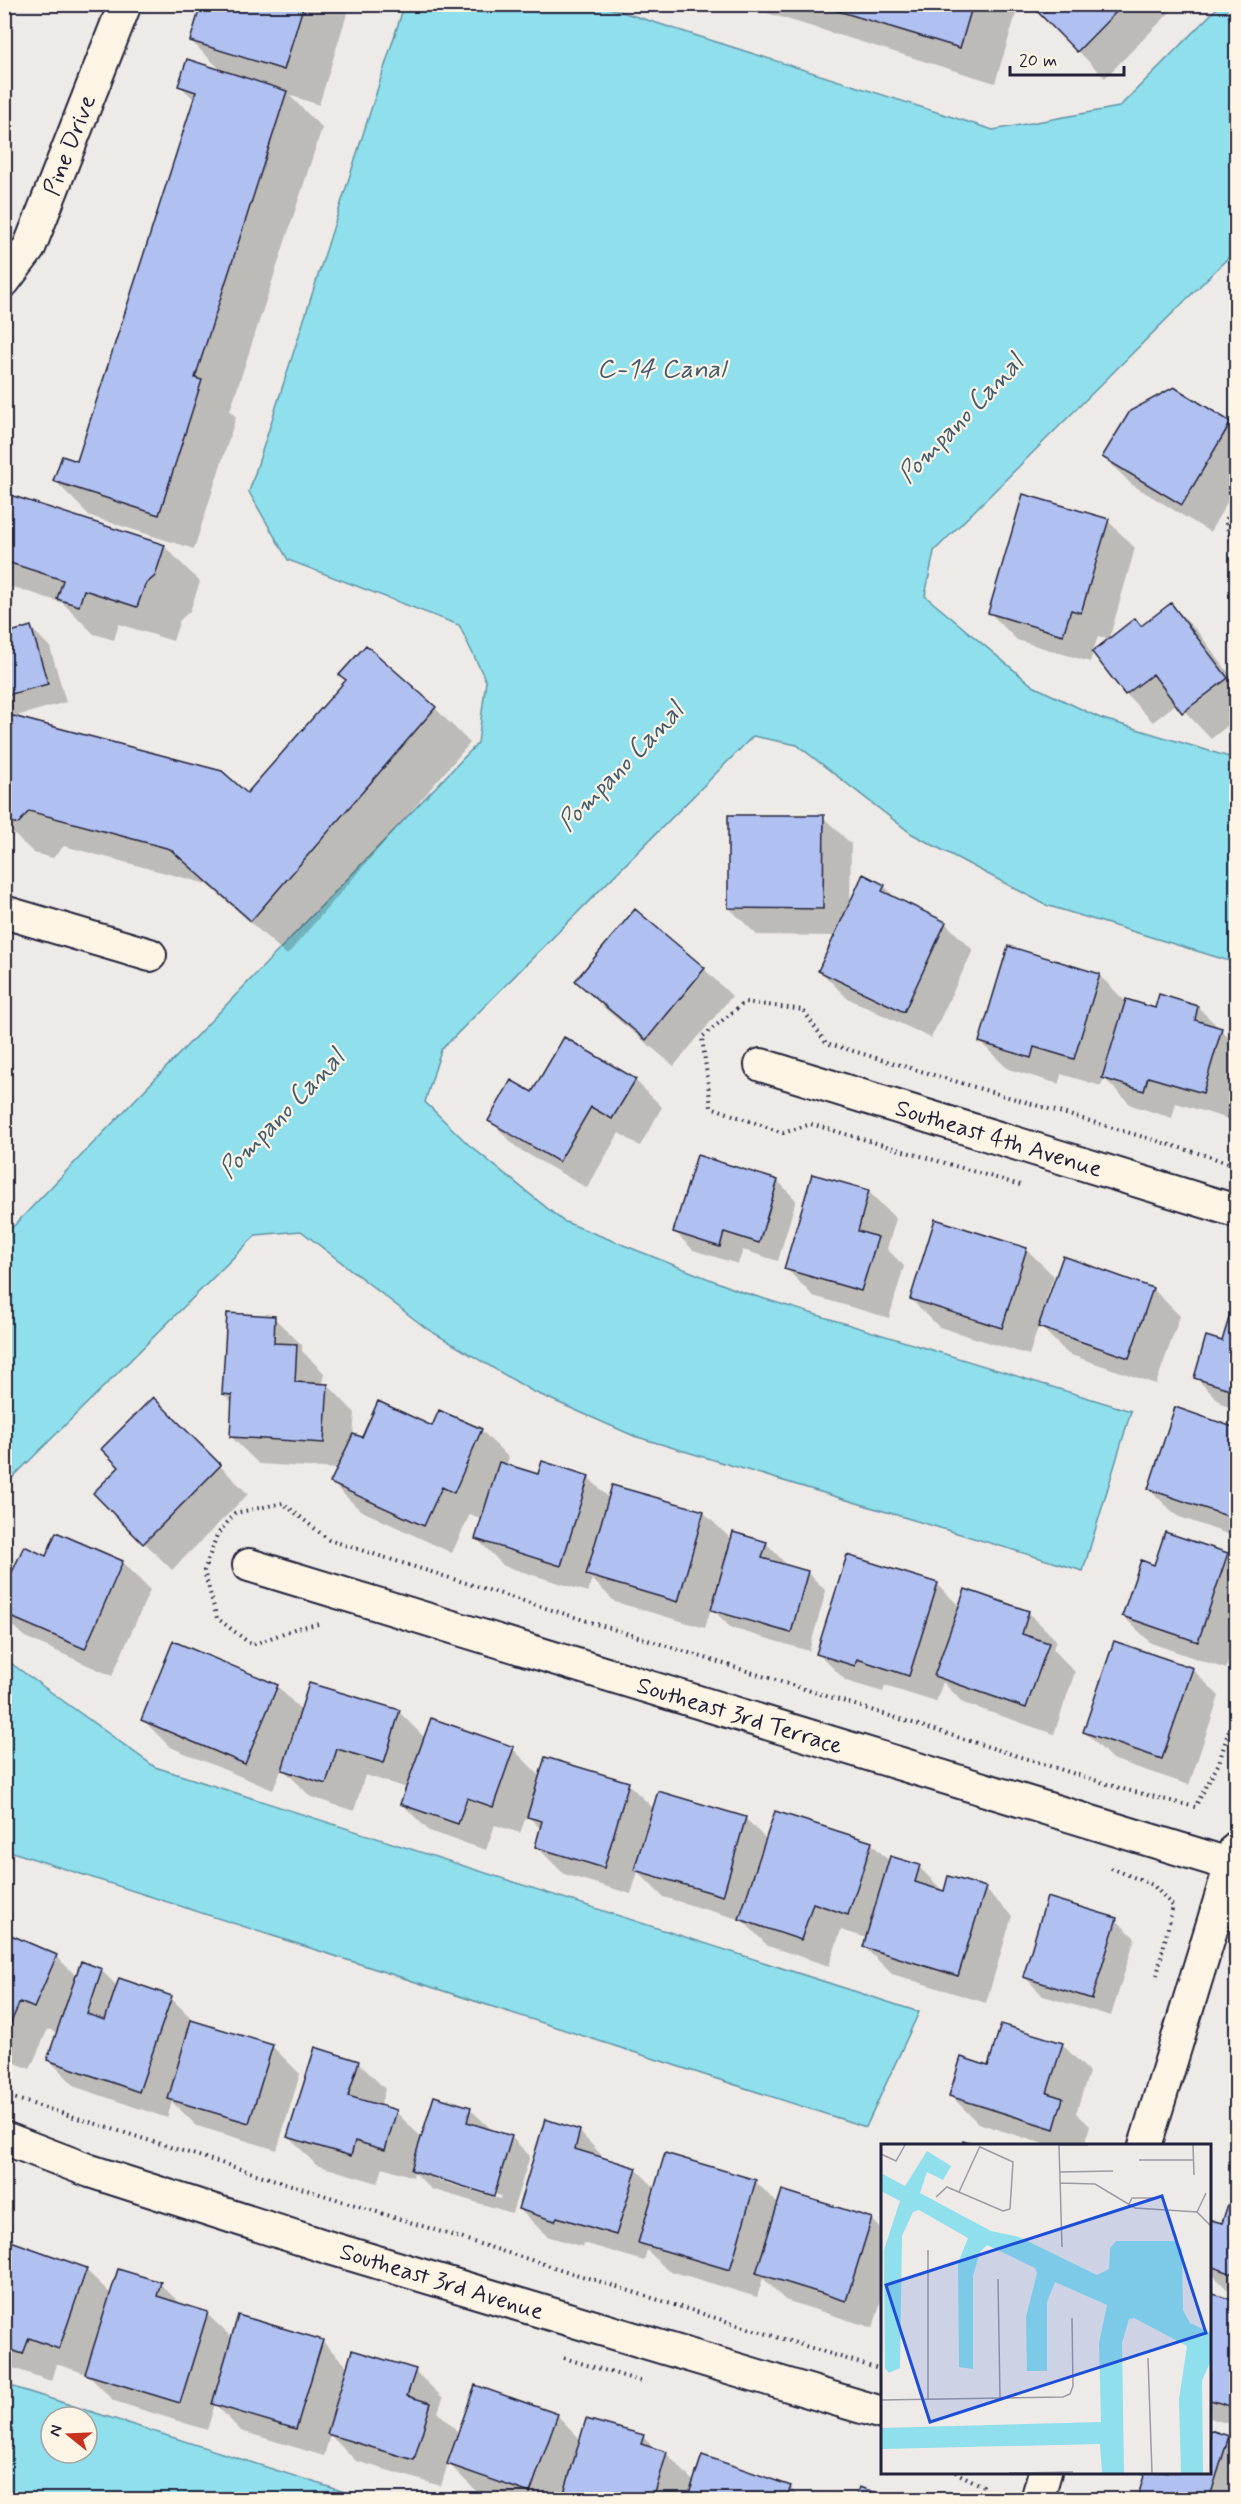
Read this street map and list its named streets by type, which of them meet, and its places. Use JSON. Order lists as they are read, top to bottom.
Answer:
{
  "streets": {
    "street": [
      "Pine Drive",
      "Southeast 4th Avenue",
      "Southeast 3rd Terrace",
      "Southeast 3rd Avenue"
    ]
  },
  "water": ["C-14 Canal", "Pompano Canal"],
  "scale_bar": "20 m",
  "north": "left"
}
